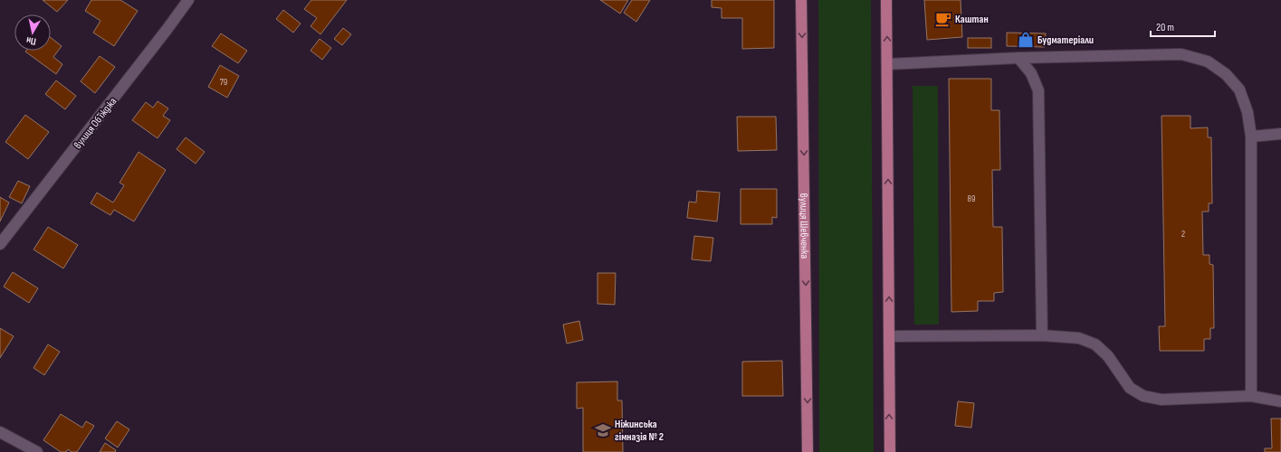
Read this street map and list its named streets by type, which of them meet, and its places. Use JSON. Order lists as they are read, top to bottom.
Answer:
{
  "streets": {
    "main road": ["вулиця Шевченка"],
    "street": ["вулиця Обʼїжджа"]
  },
  "places": {
    "cafe": ["Каштан"],
    "shop": ["Будматеріали"],
    "school or university": ["Ніжинська гімназія № 2"]
  },
  "house_numbers": ["79", "89", "2"],
  "scale_bar": "20 m",
  "north": "bottom"
}
